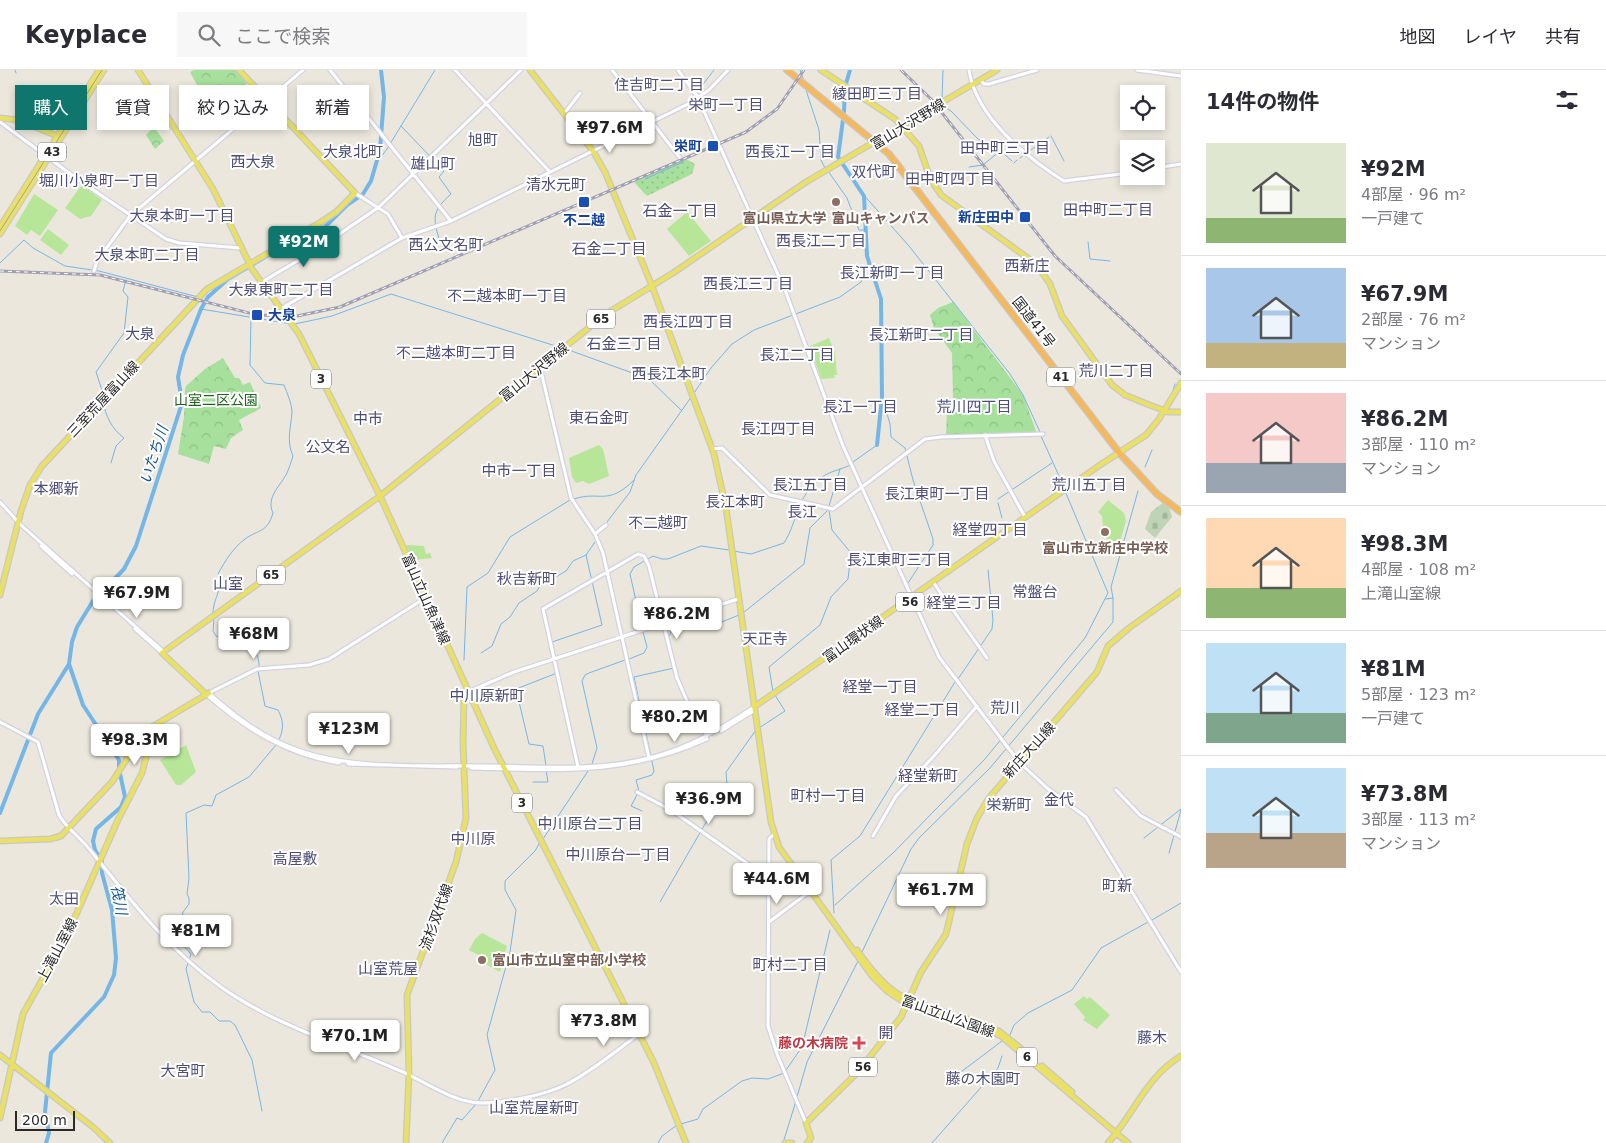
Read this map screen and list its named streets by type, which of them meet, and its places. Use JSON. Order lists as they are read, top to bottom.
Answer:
{
  "streets": {
    "highway": ["国道41号", "41"],
    "main road": [
      "富山大沢野線",
      "43",
      "65",
      "3",
      "三室荒屋富山線",
      "富山立山魚津線",
      "56",
      "富山環状線",
      "新庄大山線",
      "流杉双代線",
      "上滝山室線",
      "富山立山公園線",
      "6"
    ]
  },
  "crossings": [
    ["富山大沢野線", "国道41号"],
    ["富山大沢野線", "富山立山魚津線"],
    ["富山大沢野線", "富山立山公園線"],
    ["国道41号", "富山環状線"],
    ["三室荒屋富山線", "富山立山魚津線"],
    ["富山立山魚津線", "流杉双代線"],
    ["56", "新庄大山線"],
    ["56", "富山立山公園線"],
    ["富山環状線", "富山立山公園線"],
    ["新庄大山線", "富山立山公園線"]
  ],
  "districts": [
    "住吉町二丁目",
    "綾田町三丁目",
    "栄町一丁目",
    "旭町",
    "田中町三丁目",
    "大泉北町",
    "西長江一丁目",
    "西大泉",
    "雄山町",
    "双代町",
    "田中町四丁目",
    "堀川小泉町一丁目",
    "清水元町",
    "田中町二丁目",
    "石金一丁目",
    "大泉本町一丁目",
    "西長江二丁目",
    "西公文名町",
    "石金二丁目",
    "大泉本町二丁目",
    "西新庄",
    "長江新町一丁目",
    "西長江三丁目",
    "大泉東町二丁目",
    "不二越本町一丁目",
    "西長江四丁目",
    "大泉",
    "長江新町二丁目",
    "石金三丁目",
    "不二越本町二丁目",
    "長江二丁目",
    "荒川二丁目",
    "西長江本町",
    "長江一丁目",
    "荒川四丁目",
    "東石金町",
    "中市",
    "長江四丁目",
    "公文名",
    "中市一丁目",
    "長江五丁目",
    "荒川五丁目",
    "本郷新",
    "長江東町一丁目",
    "長江本町",
    "長江",
    "不二越町",
    "経堂四丁目",
    "長江東町三丁目",
    "秋吉新町",
    "山室",
    "常盤台",
    "経堂三丁目",
    "天正寺",
    "経堂一丁目",
    "中川原新町",
    "荒川",
    "経堂二丁目",
    "経堂新町",
    "町村一丁目",
    "金代",
    "栄新町",
    "中川原台二丁目",
    "中川原",
    "中川原台一丁目",
    "高屋敷",
    "町新",
    "太田",
    "町村二丁目",
    "山室荒屋",
    "開",
    "藤木",
    "大宮町",
    "藤の木園町",
    "山室荒屋新町"
  ],
  "water": ["いたち川", "筏川"],
  "parks": ["山室二区公園"],
  "places": {
    "transit": [
      "栄町",
      "不二越",
      "新庄田中",
      "大泉"
    ],
    "other": ["富山県立大学 富山キャンパス", "富山市立新庄中学校", "富山市立山室中部小学校"],
    "health": ["藤の木病院"]
  },
  "scale_bar": "200 m",
  "page": {
    "header": "Keyplace",
    "search": "ここで検索",
    "nav": ["地図", "レイヤ", "共有"],
    "heading": "14件の物件",
    "chip": [
      "購入",
      "賃貸",
      "絞り込み",
      "新着"
    ],
    "price": [
      "¥97.6M",
      "¥92M",
      "¥67.9M",
      "¥86.2M",
      "¥68M",
      "¥80.2M",
      "¥123M",
      "¥98.3M",
      "¥36.9M",
      "¥44.6M",
      "¥61.7M",
      "¥81M",
      "¥73.8M",
      "¥70.1M"
    ],
    "list": [
      {
        "name": "¥92M",
        "note": "4部屋 · 96 m² · 一戸建て"
      },
      {
        "name": "¥67.9M",
        "note": "2部屋 · 76 m² · マンション"
      },
      {
        "name": "¥86.2M",
        "note": "3部屋 · 110 m² · マンション"
      },
      {
        "name": "¥98.3M",
        "note": "4部屋 · 108 m² · 上滝山室線"
      },
      {
        "name": "¥81M",
        "note": "5部屋 · 123 m² · 一戸建て"
      },
      {
        "name": "¥73.8M",
        "note": "3部屋 · 113 m² · マンション"
      }
    ],
    "scale": "200 m"
  }
}
